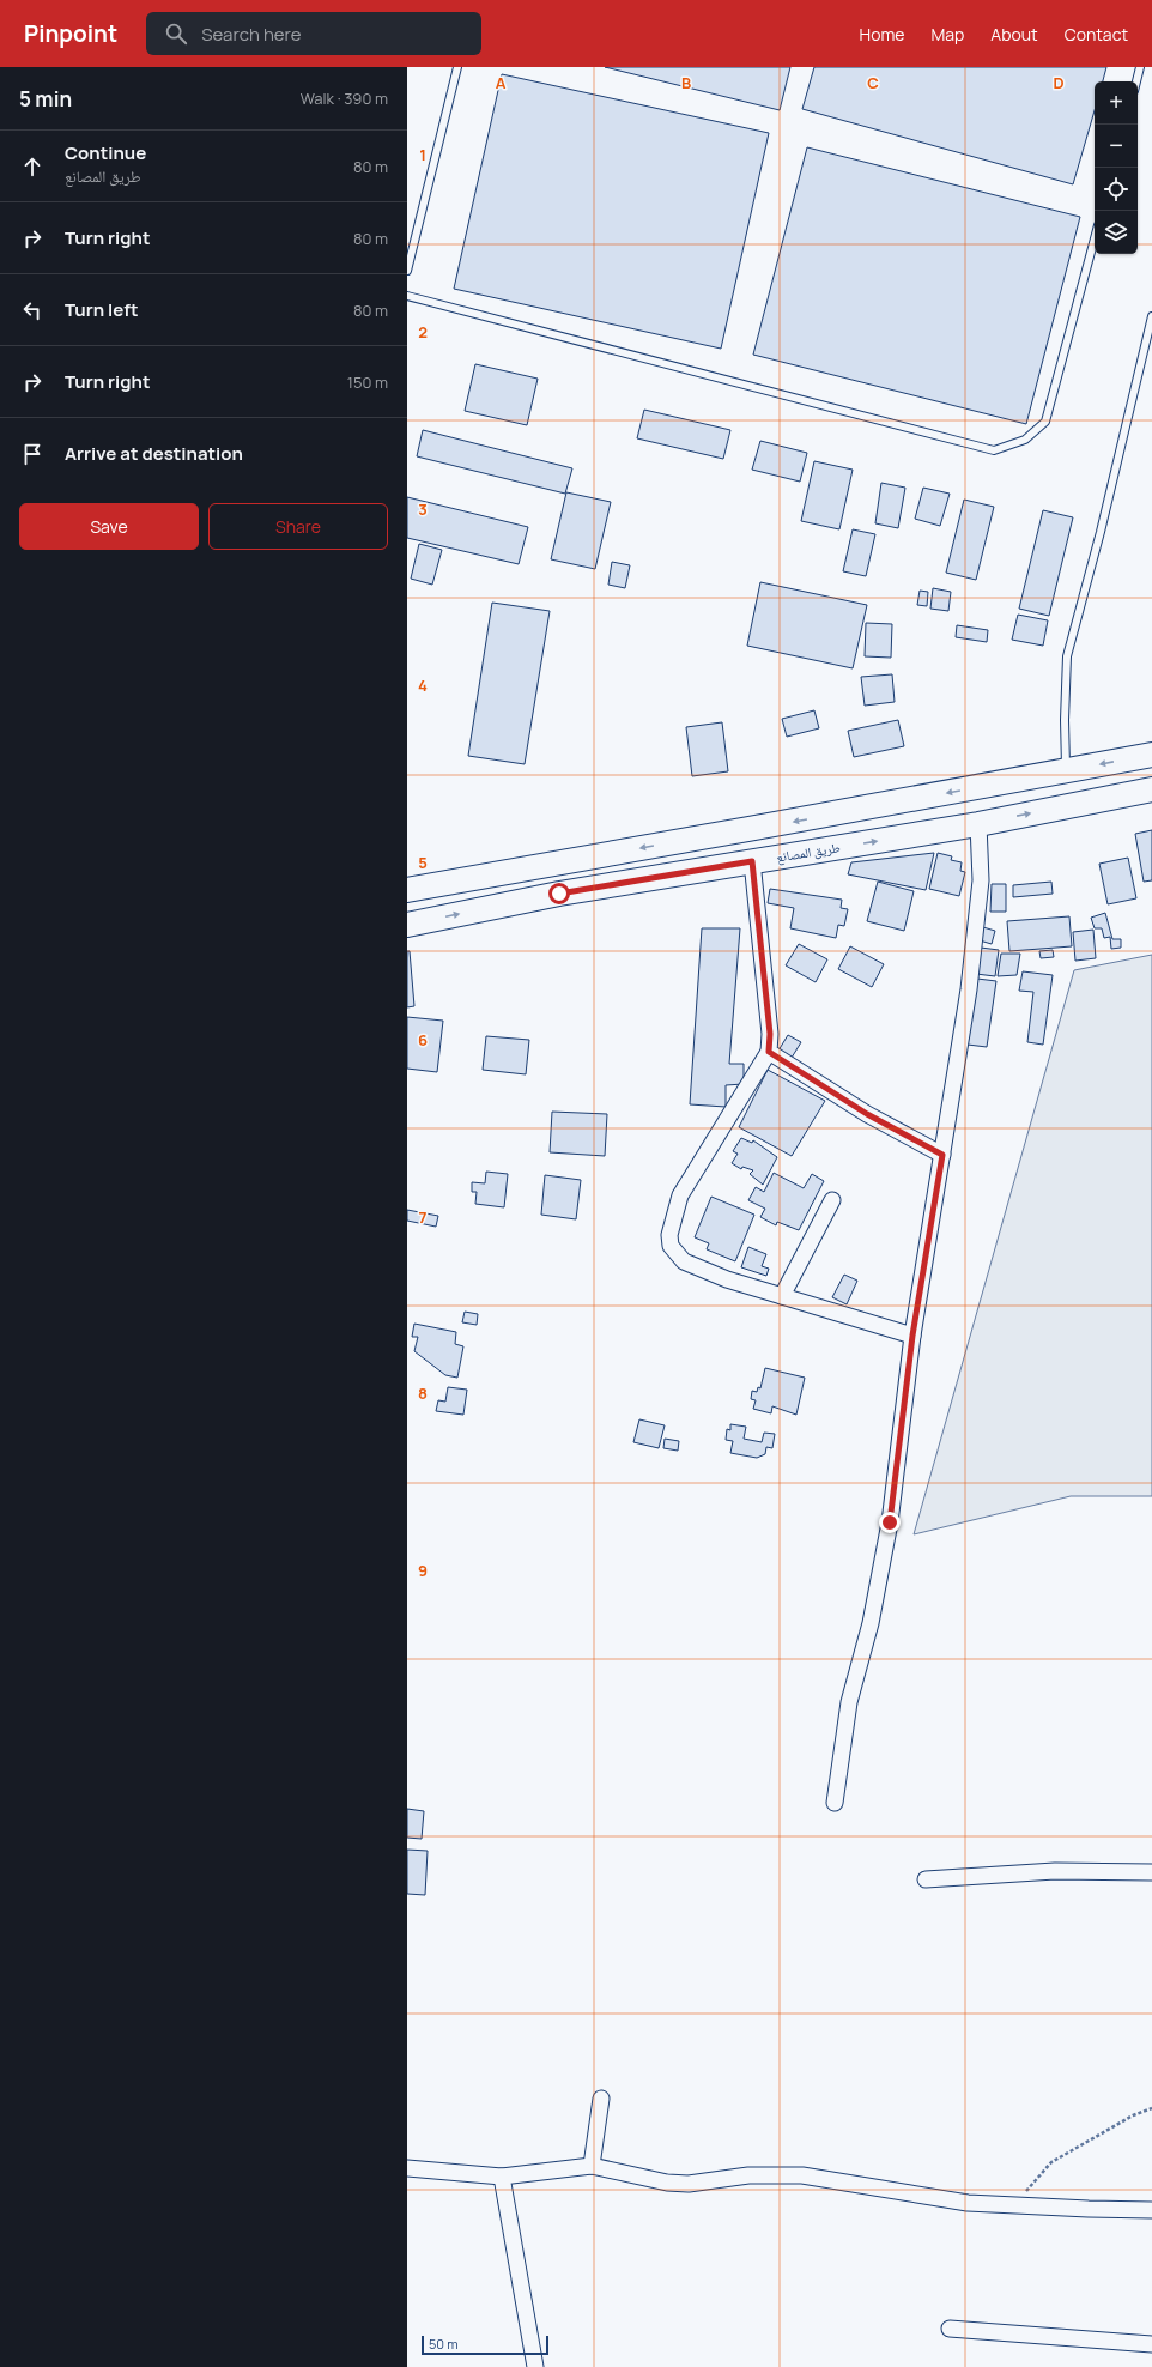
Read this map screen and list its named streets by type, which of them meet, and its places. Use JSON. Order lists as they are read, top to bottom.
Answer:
{
  "streets": {
    "main road": ["طريق المصانع"]
  },
  "scale_bar": "50 m",
  "page": {
    "header": "Pinpoint",
    "search": "Search here",
    "nav": [
      "Home",
      "Map",
      "About",
      "Contact"
    ],
    "heading": ["5 min", "Walk · 390 m"],
    "map_buttons": ["+", "−"],
    "list": [
      ["Continue", "طريق المصانع", "80 m"],
      ["Turn right", "80 m"],
      ["Turn left", "80 m"],
      ["Turn right", "150 m"],
      "Arrive at destination"
    ],
    "buttons": ["Save", "Share"],
    "scale": "50 m"
  },
  "grid": {
    "columns": [
      "A",
      "B",
      "C",
      "D"
    ],
    "rows": [
      "1",
      "2",
      "3",
      "4",
      "5",
      "6",
      "7",
      "8",
      "9"
    ]
  }
}
